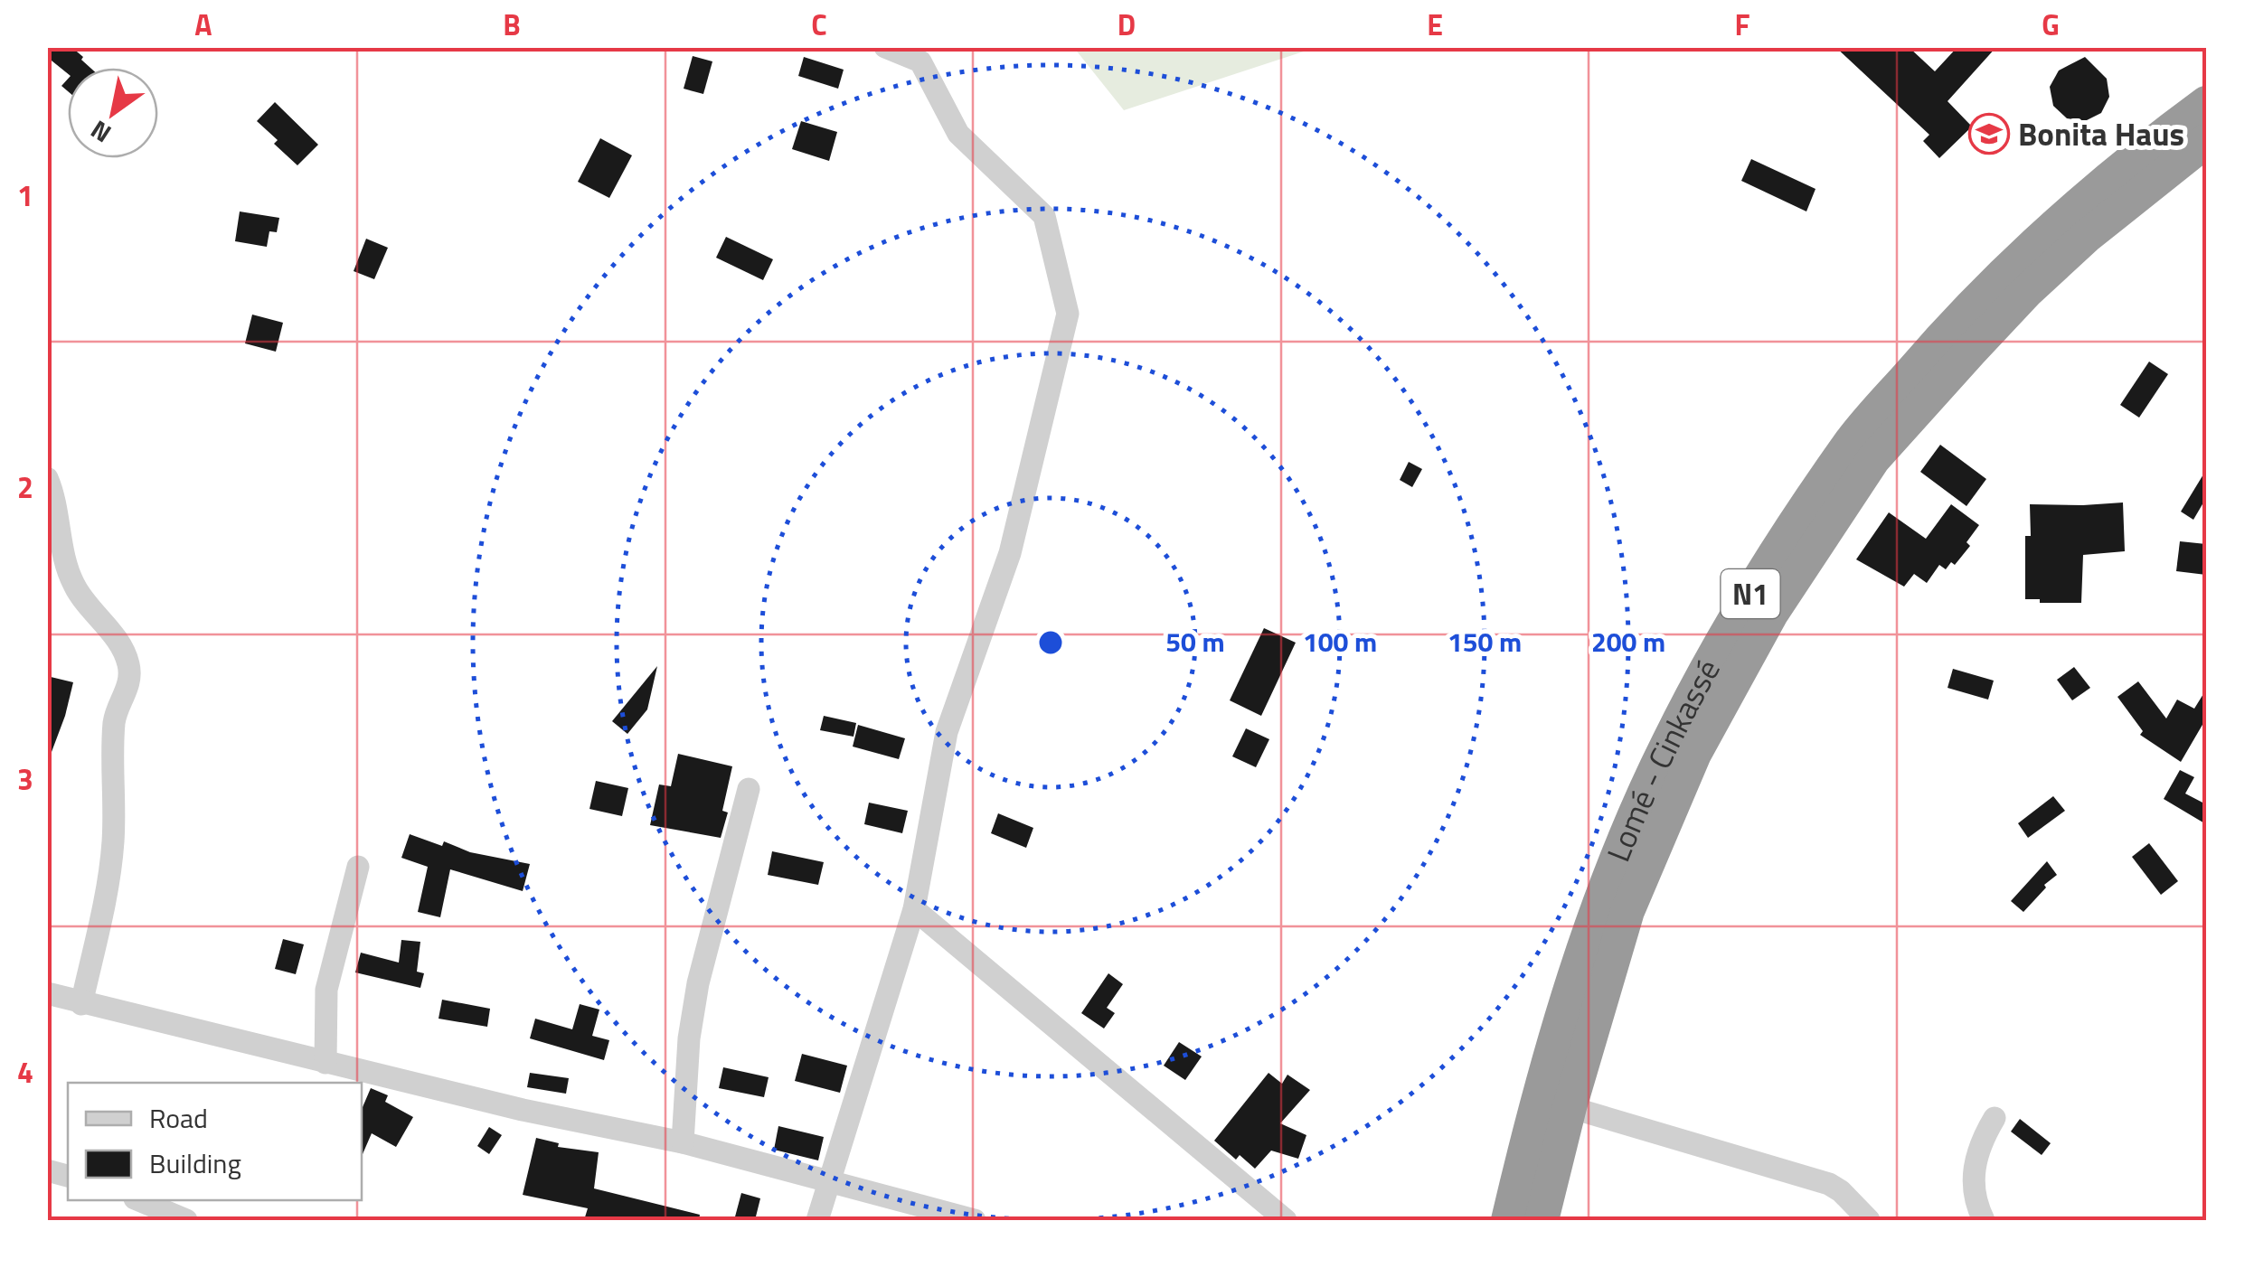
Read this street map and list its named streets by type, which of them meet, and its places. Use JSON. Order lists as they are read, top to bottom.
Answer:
{
  "streets": {
    "highway": ["N1", "Lomé - Cinkassé"]
  },
  "places": {
    "school or university": ["Bonita Haus"]
  },
  "legend": ["Road", "Building"],
  "north": "bottom left",
  "grid": {
    "columns": [
      "A",
      "B",
      "C",
      "D",
      "E",
      "F",
      "G"
    ],
    "rows": [
      "1",
      "2",
      "3",
      "4"
    ]
  },
  "rings": [
    "50 m",
    "100 m",
    "150 m",
    "200 m"
  ]
}
